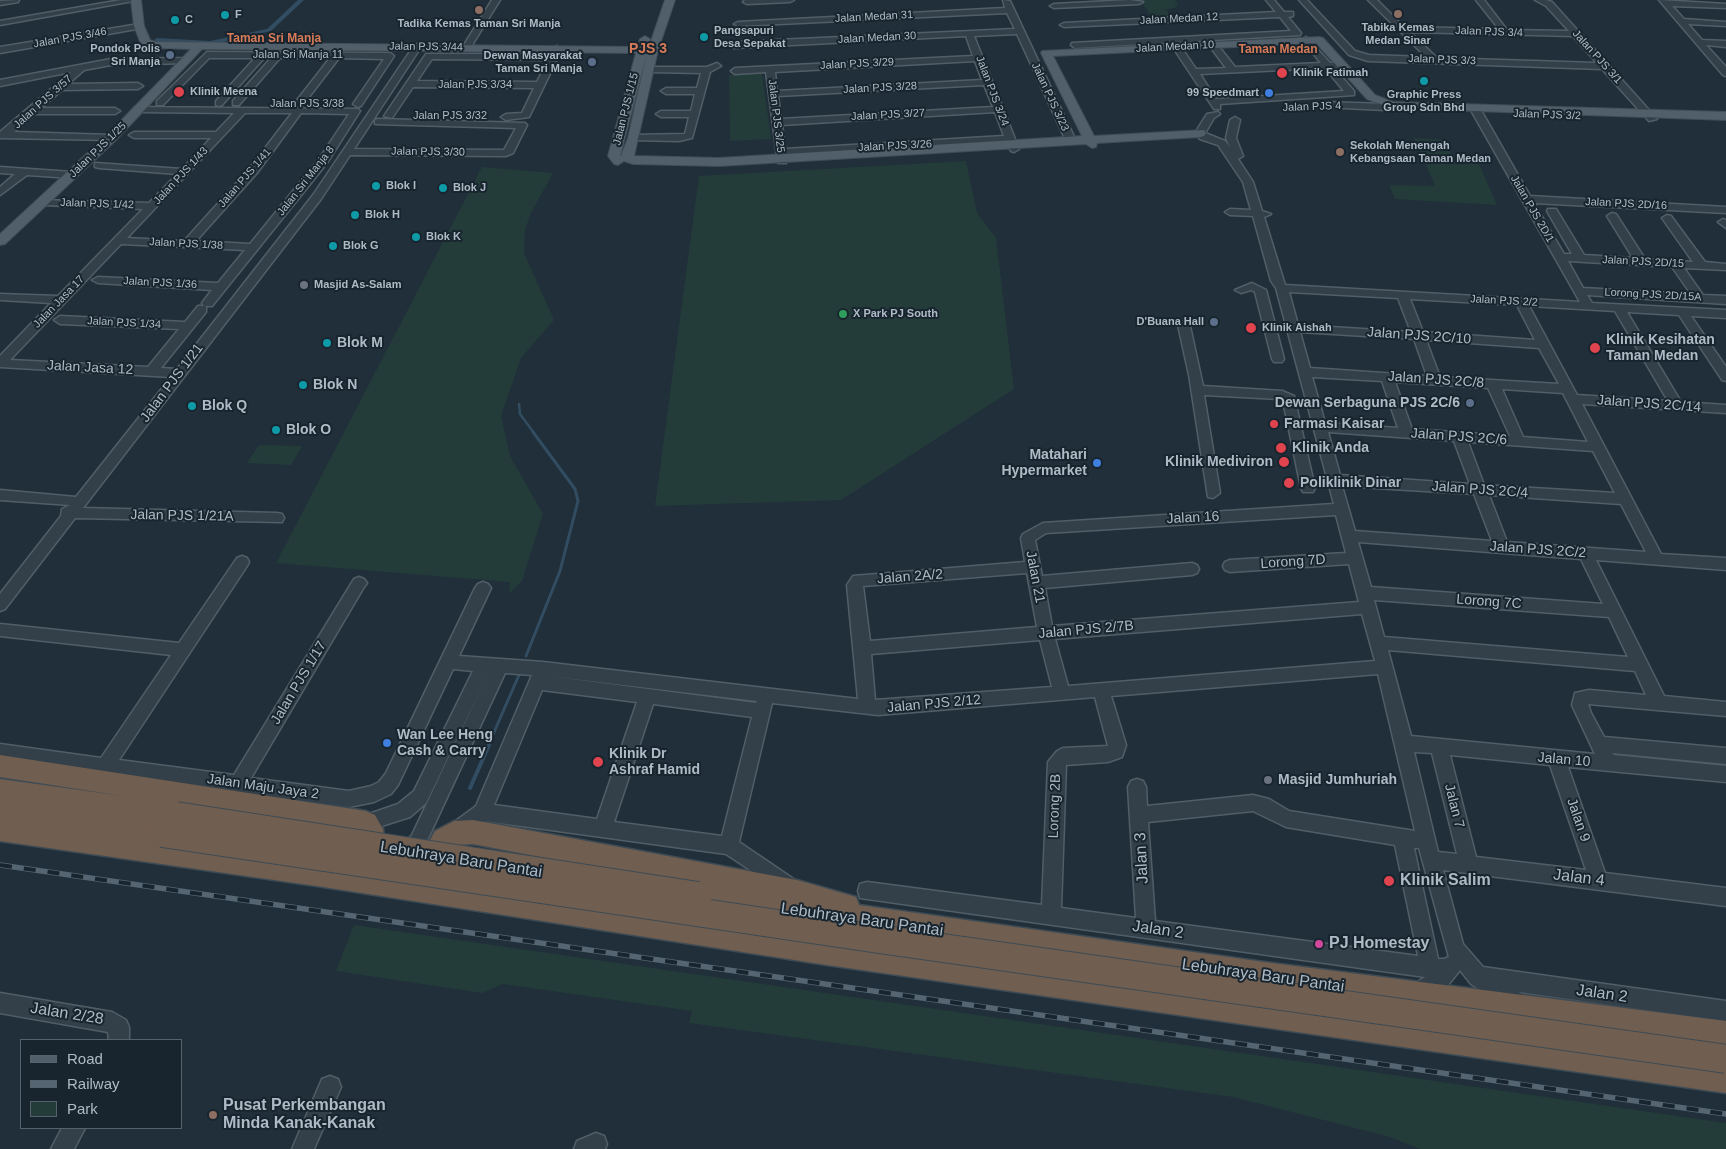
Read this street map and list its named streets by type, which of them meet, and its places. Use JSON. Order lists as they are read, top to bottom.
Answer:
{
  "streets": {
    "highway": ["Lebuhraya Baru Pantai"],
    "main road": [
      "Jalan PJS 3/44",
      "Jalan Medan 10",
      "Jalan PJS 1/15",
      "Jalan PJS 3/2",
      "Jalan PJS 1/25"
    ],
    "street": [
      "Jalan Medan 31",
      "Jalan Medan 12",
      "Jalan PJS 3/4",
      "Jalan PJS 3/46",
      "Jalan Medan 30",
      "Jalan Sri Manja 11",
      "Jalan PJS 3/1",
      "Jalan PJS 3/3",
      "Jalan PJS 3/29",
      "Jalan PJS 3/34",
      "Jalan PJS 3/28",
      "Jalan PJS 3/24",
      "Jalan PJS 3/23",
      "Jalan PJS 3/57",
      "Jalan PJS 3/38",
      "Jalan PJS 4",
      "Jalan PJS 3/27",
      "Jalan PJS 3/32",
      "Jalan PJS 3/25",
      "Jalan PJS 3/30",
      "Jalan PJS 1/43",
      "Jalan PJS 1/41",
      "Jalan Sri Manja 8",
      "Jalan PJS 1/42",
      "Jalan PJS 2D/16",
      "Jalan PJS 2D/1",
      "Jalan PJS 1/38",
      "Jalan PJS 2D/15",
      "Jalan PJS 1/36",
      "Lorong PJS 2D/15A",
      "Jalan PJS 2/2",
      "Jalan Jasa 17",
      "Jalan PJS 1/34",
      "Jalan PJS 2C/10",
      "Jalan Jasa 12",
      "Jalan PJS 2C/8",
      "Jalan PJS 1/21",
      "Jalan PJS 2C/14",
      "Jalan PJS 2C/6",
      "Jalan PJS 2C/4",
      "Jalan PJS 1/21A",
      "Jalan 16",
      "Jalan PJS 2C/2",
      "Lorong 7D",
      "Jalan 2A/2",
      "Jalan 21",
      "Lorong 7C",
      "Jalan PJS 2/7B",
      "Jalan PJS 1/17",
      "Jalan PJS 2/12",
      "Jalan 10",
      "Jalan Maju Jaya 2",
      "Lorong 2B",
      "Jalan 7",
      "Jalan 9",
      "Jalan 3",
      "Jalan 4",
      "Jalan 2",
      "Jalan 2/28"
    ]
  },
  "crossings": [
    ["Jalan Medan 31", "Jalan PJS 3/23"],
    ["Jalan Medan 12", "Jalan Medan 10"],
    ["Jalan PJS 3/4", "Jalan PJS 3/1"],
    ["Jalan Medan 30", "Jalan PJS 3/24"],
    ["Jalan Medan 30", "Jalan PJS 3/23"],
    ["Jalan PJS 3/44", "Jalan PJS 1/15"],
    ["Jalan PJS 3/44", "Jalan PJS 1/21"],
    ["Jalan Medan 10", "Jalan PJS 3/23"],
    ["Jalan Sri Manja 11", "Jalan PJS 3/57"],
    ["Jalan Sri Manja 11", "Jalan PJS 1/25"],
    ["Jalan Sri Manja 11", "Jalan PJS 1/43"],
    ["Jalan Sri Manja 11", "Jalan PJS 1/41"],
    ["Jalan Sri Manja 11", "Jalan Sri Manja 8"],
    ["Jalan PJS 3/1", "Jalan PJS 3/3"],
    ["Jalan PJS 3/1", "Jalan PJS 3/2"],
    ["Jalan PJS 3/29", "Jalan PJS 3/24"],
    ["Jalan PJS 3/29", "Jalan PJS 3/25"],
    ["Jalan PJS 3/34", "Jalan PJS 3/32"],
    ["Jalan PJS 3/28", "Jalan PJS 3/24"],
    ["Jalan PJS 3/28", "Jalan PJS 3/25"],
    ["Jalan PJS 3/24", "Jalan PJS 3/27"],
    ["Jalan PJS 3/38", "Jalan PJS 1/25"],
    ["Jalan PJS 3/38", "Jalan PJS 1/43"],
    ["Jalan PJS 3/38", "Jalan PJS 1/41"],
    ["Jalan PJS 3/38", "Jalan Sri Manja 8"],
    ["Jalan PJS 3/38", "Jalan PJS 1/21"],
    ["Jalan PJS 4", "Jalan PJS 3/2"],
    ["Jalan PJS 3/27", "Jalan PJS 3/25"],
    ["Jalan PJS 3/2", "Jalan PJS 2D/1"],
    ["Jalan PJS 3/32", "Jalan PJS 3/30"],
    ["Jalan PJS 3/32", "Jalan PJS 1/21"],
    ["Jalan PJS 1/25", "Jalan PJS 1/42"],
    ["Jalan PJS 3/30", "Jalan PJS 1/21"],
    ["Jalan PJS 1/43", "Jalan PJS 1/42"],
    ["Jalan PJS 1/43", "Jalan PJS 1/38"],
    ["Jalan PJS 1/43", "Jalan Jasa 17"],
    ["Jalan PJS 1/41", "Jalan PJS 1/38"],
    ["Jalan Sri Manja 8", "Jalan PJS 1/38"],
    ["Jalan Sri Manja 8", "Jalan PJS 1/36"],
    ["Jalan Sri Manja 8", "Jalan PJS 1/34"],
    ["Jalan Sri Manja 8", "Jalan Jasa 12"],
    ["Jalan PJS 2D/16", "Jalan PJS 2D/1"],
    ["Jalan PJS 2D/1", "Jalan PJS 2D/15"],
    ["Jalan PJS 2D/1", "Lorong PJS 2D/15A"],
    ["Jalan PJS 2D/1", "Jalan PJS 2/2"],
    ["Jalan PJS 1/38", "Jalan Jasa 17"],
    ["Jalan Jasa 17", "Jalan Jasa 12"],
    ["Jalan Jasa 12", "Jalan PJS 1/21"],
    ["Jalan PJS 2C/8", "Jalan PJS 2C/14"],
    ["Jalan PJS 1/21", "Jalan PJS 1/21A"],
    ["Jalan 16", "Jalan 21"],
    ["Jalan 2A/2", "Jalan 21"],
    ["Jalan 2A/2", "Jalan PJS 2/7B"],
    ["Jalan 21", "Jalan PJS 2/7B"],
    ["Jalan 21", "Jalan PJS 2/12"],
    ["Lorong 7C", "Jalan PJS 2/7B"],
    ["Jalan PJS 1/17", "Jalan Maju Jaya 2"],
    ["Jalan PJS 2/12", "Lorong 2B"],
    ["Jalan 10", "Jalan 7"],
    ["Jalan 10", "Jalan 9"],
    ["Lorong 2B", "Jalan 2"],
    ["Jalan 7", "Jalan 4"],
    ["Jalan 9", "Jalan 4"],
    ["Jalan 3", "Jalan 2"]
  ],
  "districts": ["Taman Sri Manja", "PJS 3", "Taman Medan"],
  "places": [
    "Tadika Kemas Taman Sri Manja",
    "Tabika Kemas Medan Sinar",
    "F",
    "C",
    "Pangsapuri Desa Sepakat",
    "Pondok Polis Sri Manja",
    "Dewan Masyarakat Taman Sri Manja",
    "Klinik Fatimah",
    "Graphic Press Group Sdn Bhd",
    "Klinik Meena",
    "99 Speedmart",
    "Sekolah Menengah Kebangsaan Taman Medan",
    "Blok I",
    "Blok J",
    "Blok H",
    "Blok K",
    "Blok G",
    "Masjid As-Salam",
    "X Park PJ South",
    "D'Buana Hall",
    "Klinik Aishah",
    "Blok M",
    "Klinik Kesihatan Taman Medan",
    "Blok N",
    "Dewan Serbaguna PJS 2C/6",
    "Blok Q",
    "Farmasi Kaisar",
    "Blok O",
    "Klinik Anda",
    "Klinik Mediviron",
    "Matahari Hypermarket",
    "Poliklinik Dinar",
    "Wan Lee Heng Cash & Carry",
    "Klinik Dr Ashraf Hamid",
    "Masjid Jumhuriah",
    "Klinik Salim",
    "PJ Homestay",
    "Pusat Perkembangan Minda Kanak-Kanak"
  ],
  "legend": ["Road", "Railway", "Park"]
}
